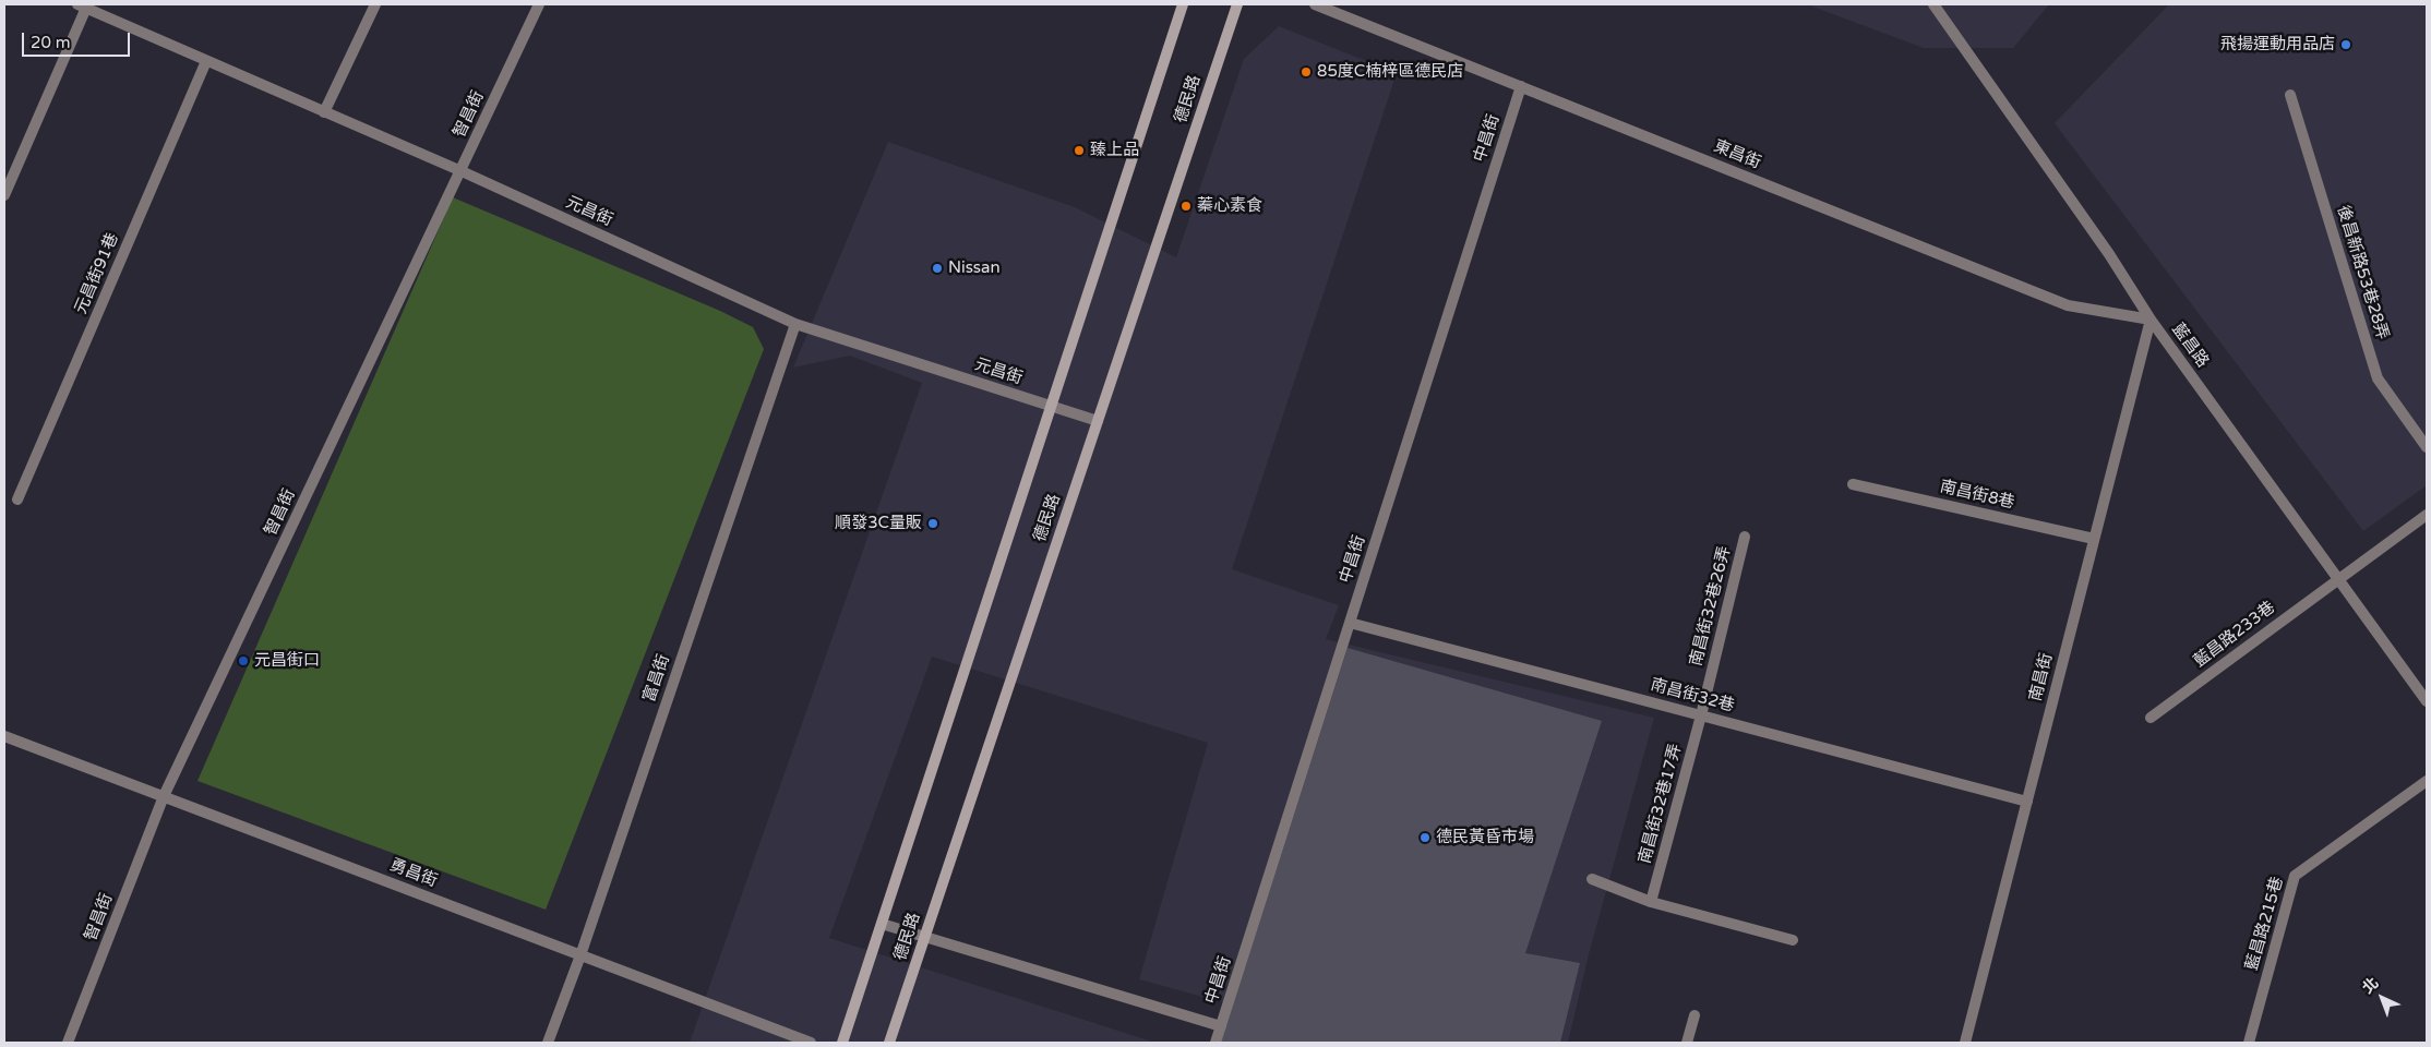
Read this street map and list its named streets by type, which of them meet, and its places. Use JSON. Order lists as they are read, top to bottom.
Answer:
{
  "streets": {
    "street": [
      "德民路",
      "智昌街",
      "中昌街",
      "東昌街",
      "元昌街",
      "後昌新路53巷28弄",
      "元昌街91巷",
      "藍昌路",
      "南昌街8巷",
      "南昌街32巷26弄",
      "藍昌路233巷",
      "南昌街",
      "富昌街",
      "南昌街32巷",
      "南昌街32巷17弄",
      "勇昌街",
      "藍昌路215巷"
    ]
  },
  "crossings": [
    ["德民路", "元昌街"],
    ["智昌街", "元昌街"],
    ["智昌街", "勇昌街"],
    ["中昌街", "東昌街"],
    ["中昌街", "南昌街32巷"],
    ["東昌街", "藍昌路"],
    ["東昌街", "南昌街"],
    ["元昌街", "元昌街91巷"],
    ["元昌街", "富昌街"],
    ["藍昌路", "藍昌路233巷"],
    ["藍昌路", "南昌街"],
    ["南昌街8巷", "南昌街"],
    ["南昌街32巷26弄", "南昌街32巷"],
    ["南昌街32巷26弄", "南昌街32巷17弄"],
    ["南昌街", "南昌街32巷"],
    ["富昌街", "勇昌街"],
    ["南昌街32巷", "南昌街32巷17弄"]
  ],
  "places": [
    "飛揚運動用品店",
    "85度C楠梓區德民店",
    "臻上品",
    "蓁心素食",
    "Nissan",
    "順發3C量販",
    "元昌街口",
    "德民黃昏市場"
  ],
  "scale_bar": "20 m",
  "north": "top left"
}
